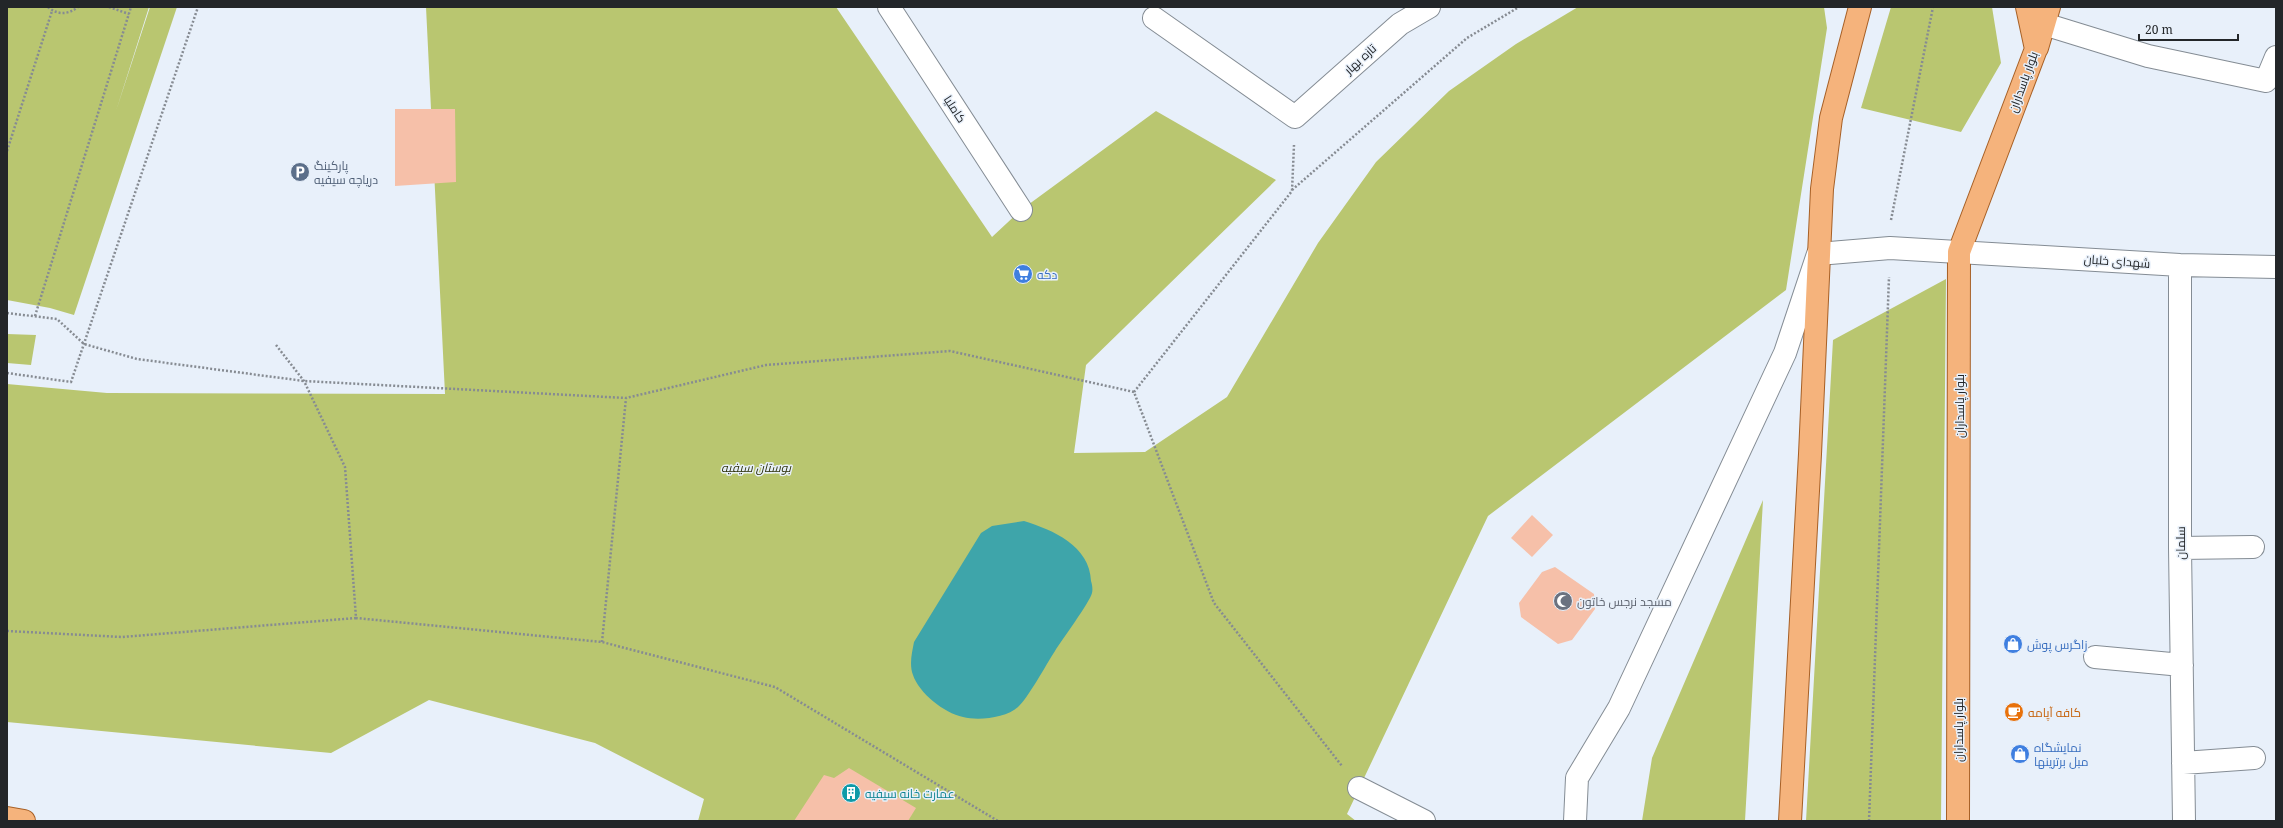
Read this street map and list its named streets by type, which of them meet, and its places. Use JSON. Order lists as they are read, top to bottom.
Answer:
{
  "streets": {
    "main road": ["بلوار پاسداران"],
    "street": [
      "تازه بهار",
      "کاملیا",
      "شهدای خلبان",
      "سلمان"
    ]
  },
  "crossings": [
    ["بلوار پاسداران", "شهدای خلبان"],
    ["شهدای خلبان", "سلمان"]
  ],
  "parks": ["بوستان سیفیه"],
  "places": {
    "parking": ["پارکینگ دریاچه سیفیه"],
    "supermarket": ["دکه"],
    "mosque": ["مسجد نرجس خاتون"],
    "shop": ["زاگرس پوش", "نمایشگاه مبل برترینها"],
    "cafe": ["کافه آپامه"],
    "building": ["عمارت خانه سیفیه"]
  },
  "scale_bar": "20 m"
}
